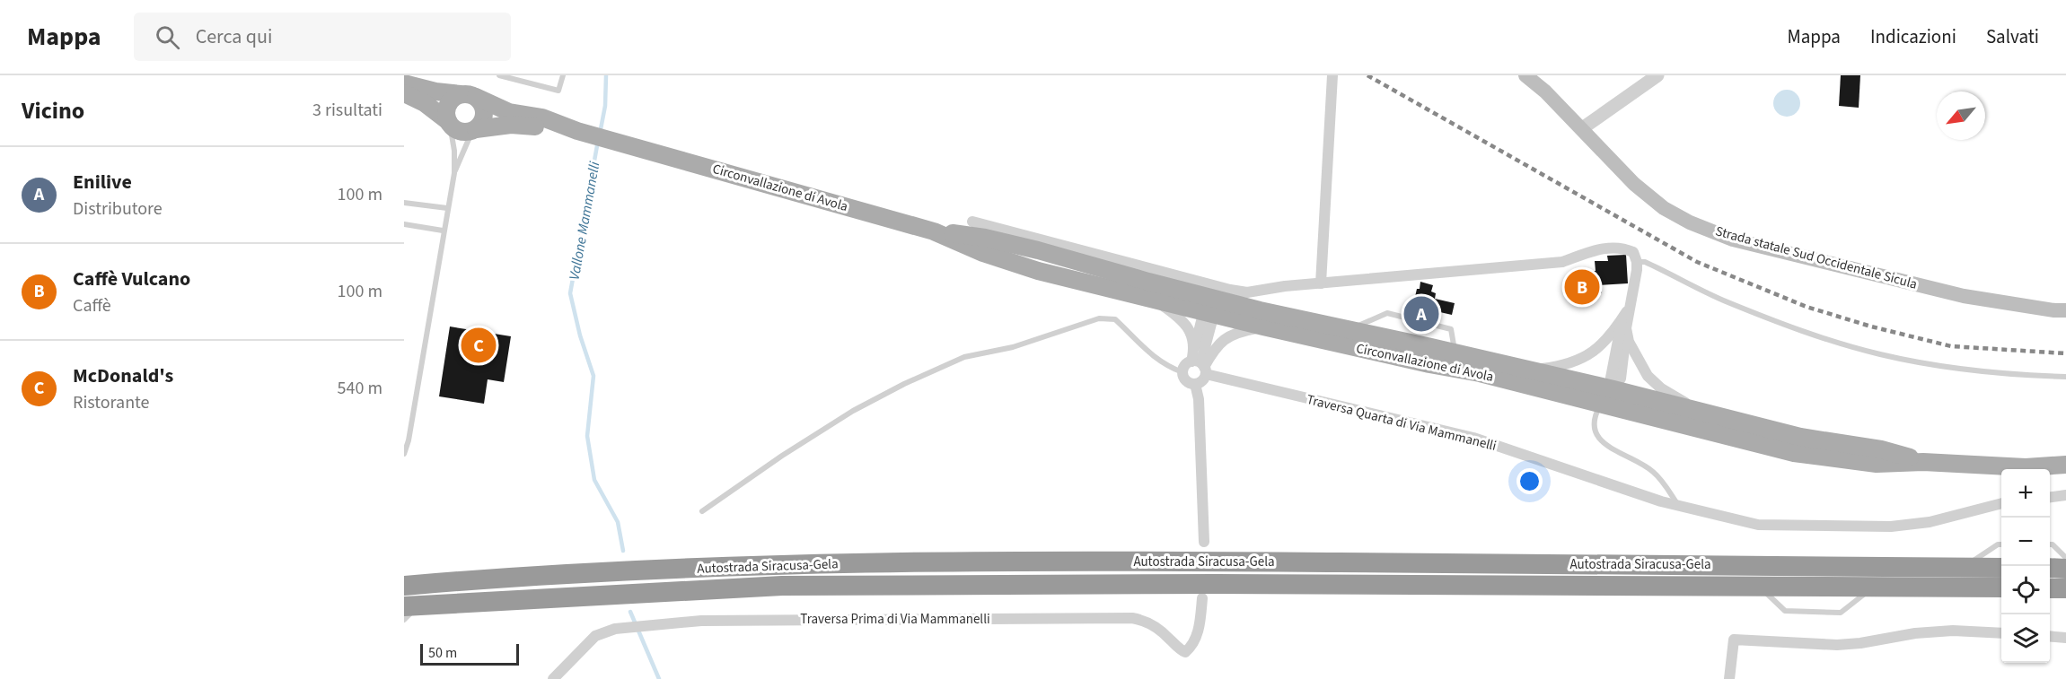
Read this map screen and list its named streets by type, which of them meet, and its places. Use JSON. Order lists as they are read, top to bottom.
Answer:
{
  "streets": {
    "highway": ["Autostrada Siracusa-Gela"],
    "main road": ["Circonvallazione di Avola", "Strada statale Sud Occidentale Sicula"],
    "street": ["Traversa Quarta di Via Mammanelli", "Traversa Prima di Via Mammanelli"]
  },
  "water": ["Vallone Mammanelli"],
  "scale_bar": "50 m",
  "north": "bottom left",
  "page": {
    "header": "Mappa",
    "search": "Cerca qui",
    "nav": ["Mappa", "Indicazioni", "Salvati"],
    "heading": ["Vicino", "3 risultati"],
    "list": [
      {
        "mark": "A",
        "name": "Enilive",
        "note": "Distributore",
        "value": "100 m"
      },
      {
        "mark": "B",
        "name": "Caffè Vulcano",
        "note": "Caffè",
        "value": "100 m"
      },
      {
        "mark": "C",
        "name": "McDonald's",
        "note": "Ristorante",
        "value": "540 m"
      }
    ],
    "pins": ["B", "A", "C"],
    "map_buttons": ["+", "−"],
    "scale": "50 m"
  }
}
